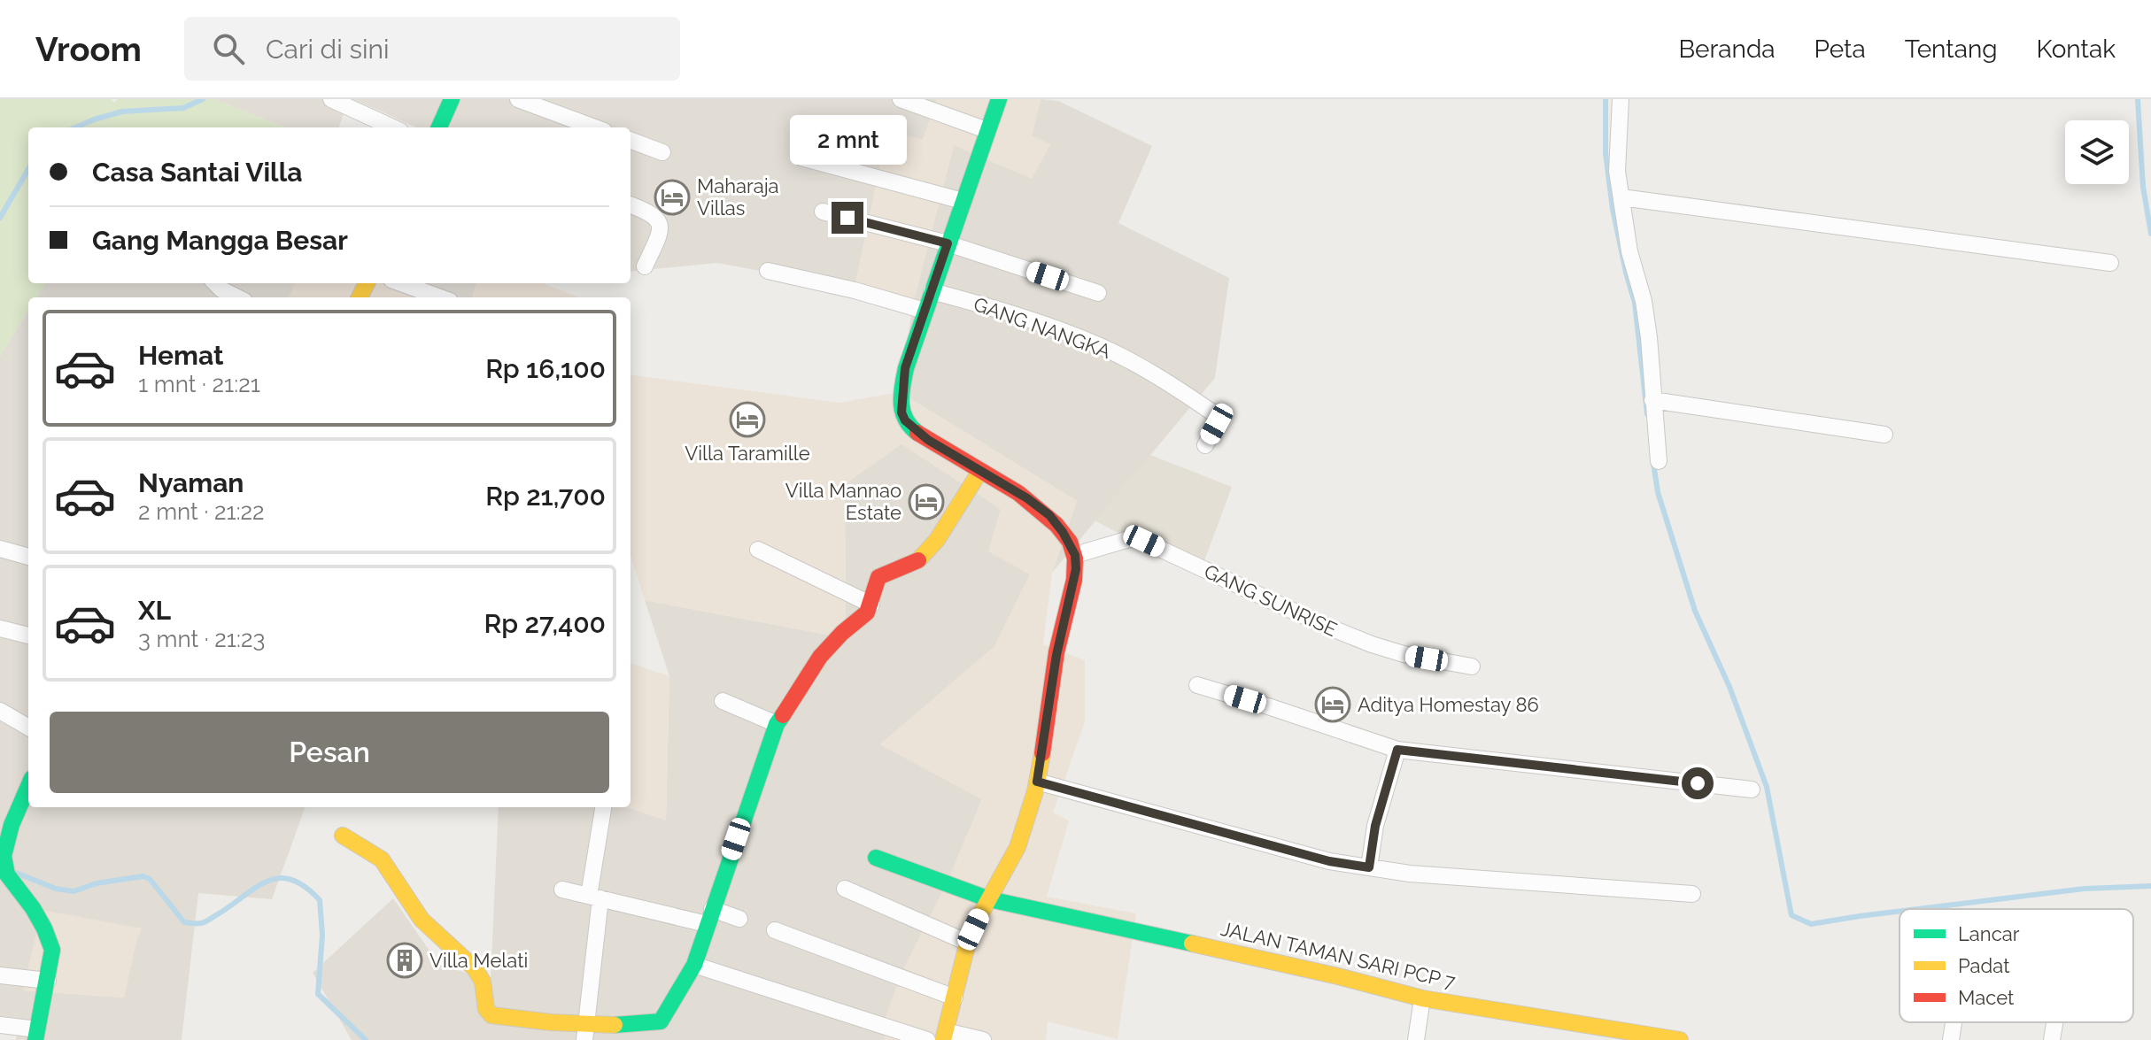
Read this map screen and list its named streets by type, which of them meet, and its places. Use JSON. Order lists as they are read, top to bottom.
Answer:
{
  "streets": {
    "street": ["GANG NANGKA", "GANG SUNRISE", "JALAN TAMAN SARI PCP 7"]
  },
  "places": {
    "hotel": [
      "Maharaja Villas",
      "Villa Taramille",
      "Villa Mannao Estate",
      "Aditya Homestay 86"
    ],
    "building": ["Villa Melati"]
  },
  "legend": ["Lancar", "Padat", "Macet"],
  "page": {
    "header": "Vroom",
    "search": "Cari di sini",
    "nav": [
      "Beranda",
      "Peta",
      "Tentang",
      "Kontak"
    ],
    "bubble": "2 mnt",
    "banner": ["Casa Santai Villa", "Gang Mangga Besar"],
    "list": [
      {
        "name": "Hemat",
        "note": "1 mnt · 21:21",
        "value": "Rp 16,100"
      },
      {
        "name": "Nyaman",
        "note": "2 mnt · 21:22",
        "value": "Rp 21,700"
      },
      {
        "name": "XL",
        "note": "3 mnt · 21:23",
        "value": "Rp 27,400"
      }
    ],
    "buttons": "Pesan"
  }
}
